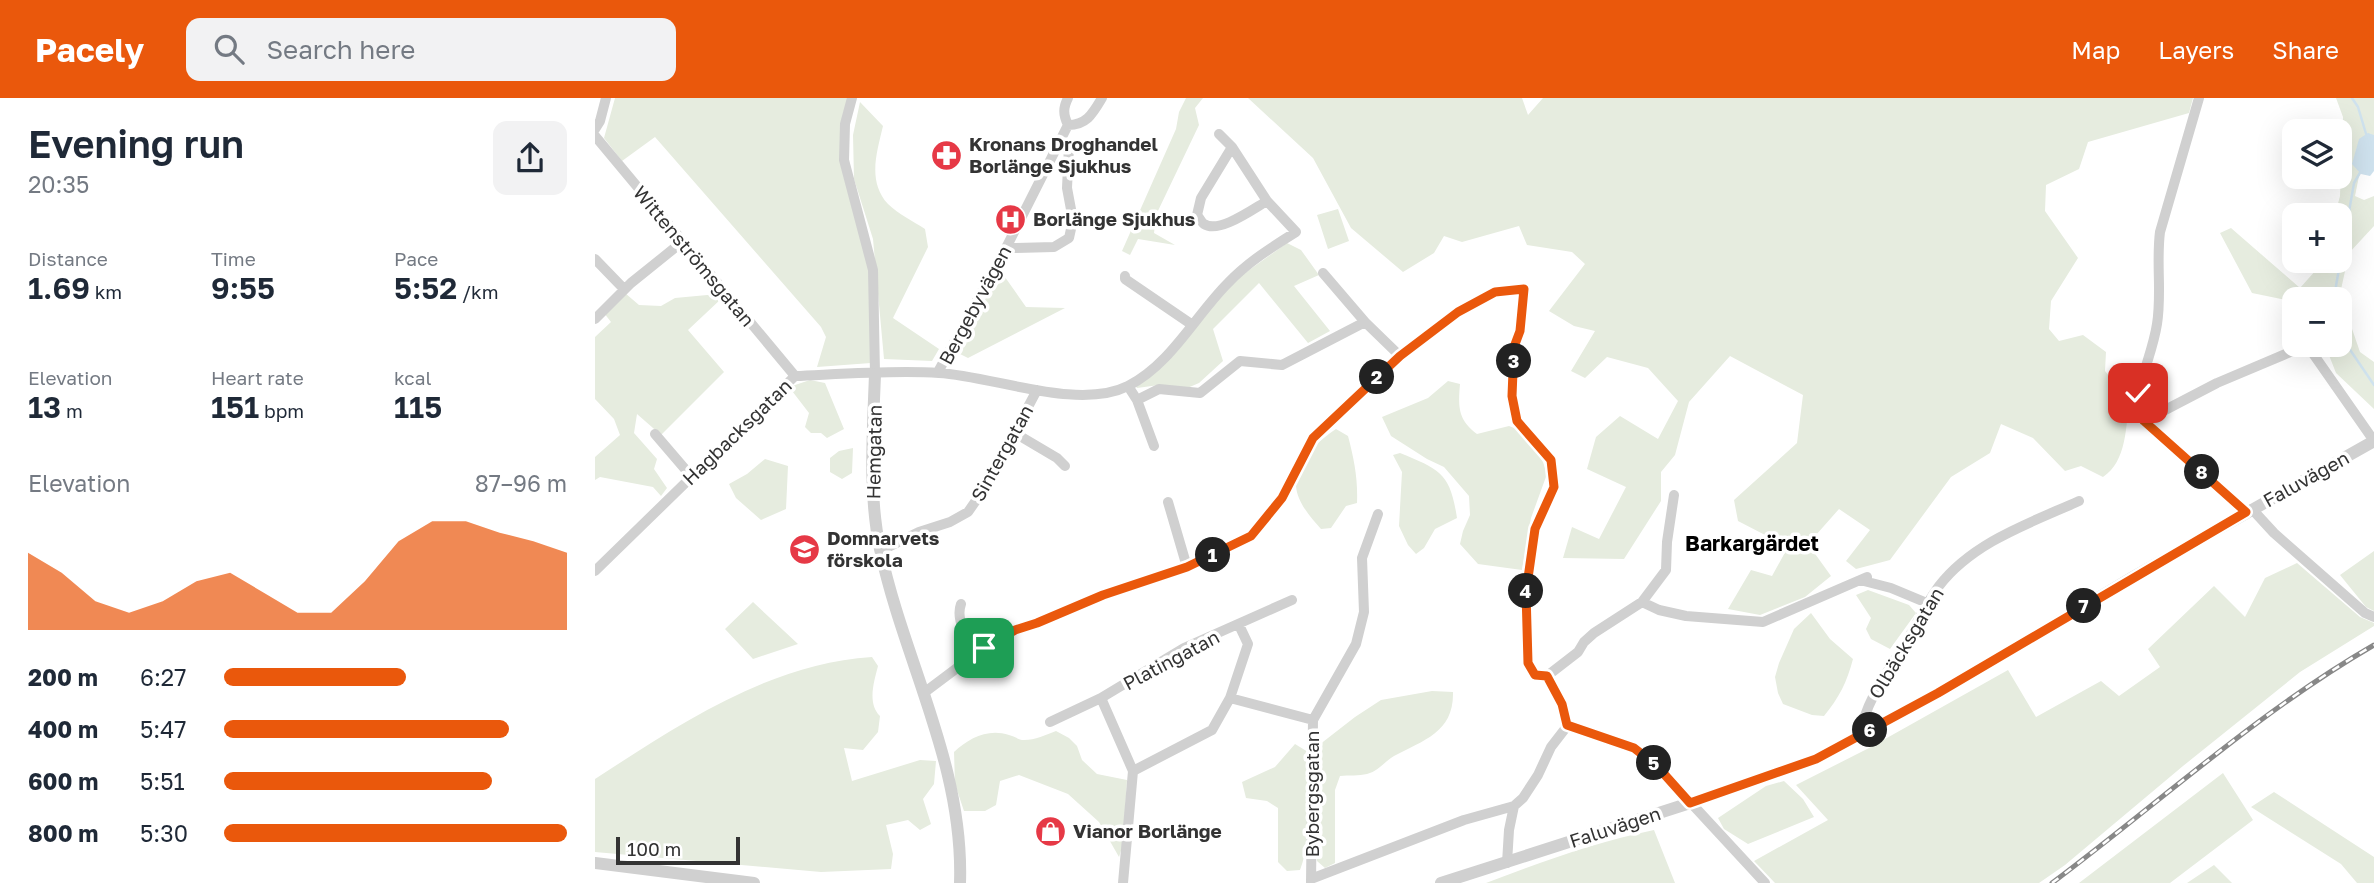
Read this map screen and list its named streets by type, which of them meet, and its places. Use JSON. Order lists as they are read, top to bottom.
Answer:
{
  "streets": {
    "street": [
      "Wittenströmsgatan",
      "Bergebyvägen",
      "Hagbacksgatan",
      "Hemgatan",
      "Sintergatan",
      "Faluvägen",
      "Olbäcksgatan",
      "Platingatan",
      "Bybergsgatan"
    ]
  },
  "crossings": [
    ["Wittenströmsgatan", "Hagbacksgatan"],
    ["Bergebyvägen", "Hagbacksgatan"],
    ["Hagbacksgatan", "Hemgatan"],
    ["Hagbacksgatan", "Sintergatan"],
    ["Hemgatan", "Sintergatan"],
    ["Faluvägen", "Olbäcksgatan"]
  ],
  "districts": ["Barkargärdet"],
  "places": {
    "pharmacy": ["Kronans Droghandel Borlänge Sjukhus"],
    "hospital": ["Borlänge Sjukhus"],
    "school or university": ["Domnarvets förskola"],
    "shop": ["Vianor Borlänge"]
  },
  "scale_bar": "100 m",
  "page": {
    "header": "Pacely",
    "search": "Search here",
    "nav": ["Map", "Layers", "Share"],
    "heading": ["Evening run", "20:35"],
    "map_buttons": ["+", "−"],
    "stats": [
      ["Distance", "1.69 km"],
      ["Time", "9:55"],
      ["Pace", "5:52 /km"],
      ["Elevation", "13 m"],
      ["Heart rate", "151 bpm"],
      ["kcal", "115"]
    ],
    "pins": [
      "3",
      "2",
      "8",
      "1",
      "4",
      "7",
      "6",
      "5"
    ],
    "chart": ["Elevation", "87–96 m"],
    "list": [
      {
        "name": "200 m",
        "note": "6:27"
      },
      {
        "name": "400 m",
        "note": "5:47"
      },
      {
        "name": "600 m",
        "note": "5:51"
      },
      {
        "name": "800 m",
        "note": "5:30"
      }
    ],
    "scale": "100 m"
  }
}
